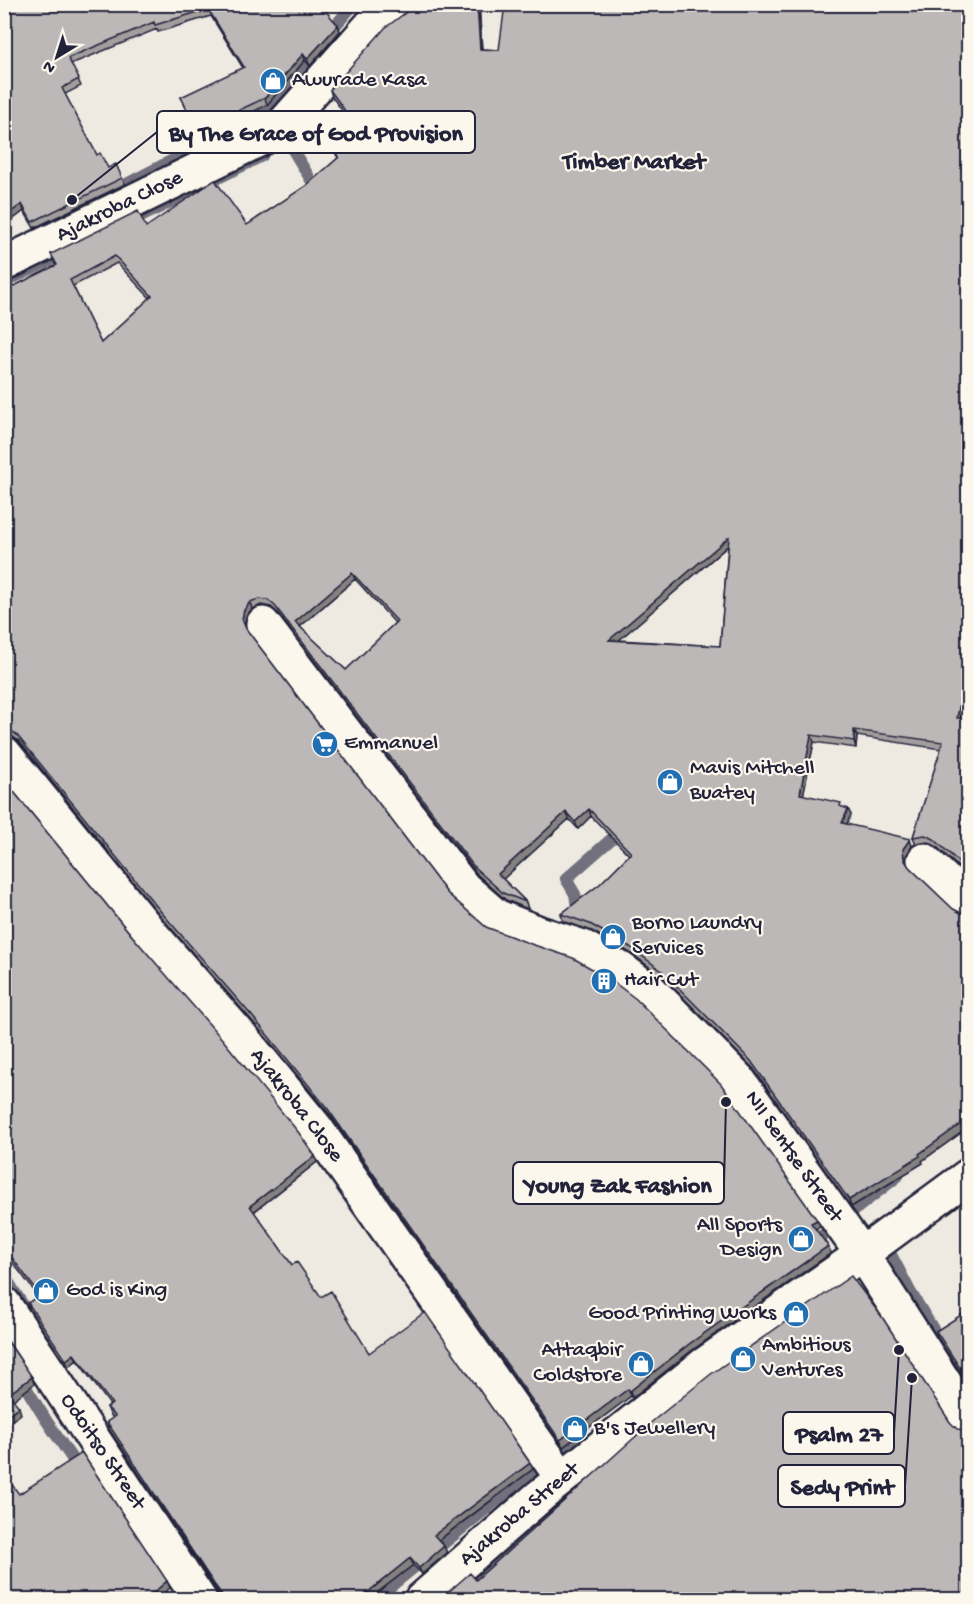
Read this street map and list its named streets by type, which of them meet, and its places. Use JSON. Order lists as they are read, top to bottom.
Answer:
{
  "streets": {
    "street": [
      "Ajakroba Close",
      "NII Sentse Street",
      "Odoitso Street",
      "Ajakroba Street"
    ]
  },
  "crossings": [
    ["Ajakroba Close", "Ajakroba Street"],
    ["NII Sentse Street", "Ajakroba Street"]
  ],
  "districts": ["Timber Market"],
  "places": {
    "shop": [
      "Awurade Kasa",
      "Mavis Mitchell Buatey",
      "Borno Laundry Services",
      "All Sports Design",
      "God is King",
      "Good Printing Works",
      "Ambitious Ventures",
      "Attaqbir Coldstore",
      "B's Jewellery"
    ],
    "other": [
      "By The Grace of God Provision",
      "Young Zak Fashion",
      "Psalm 27",
      "Sedy Print"
    ],
    "supermarket": ["Emmanuel"],
    "building": ["Hair Cut"]
  },
  "north": "bottom left"
}
